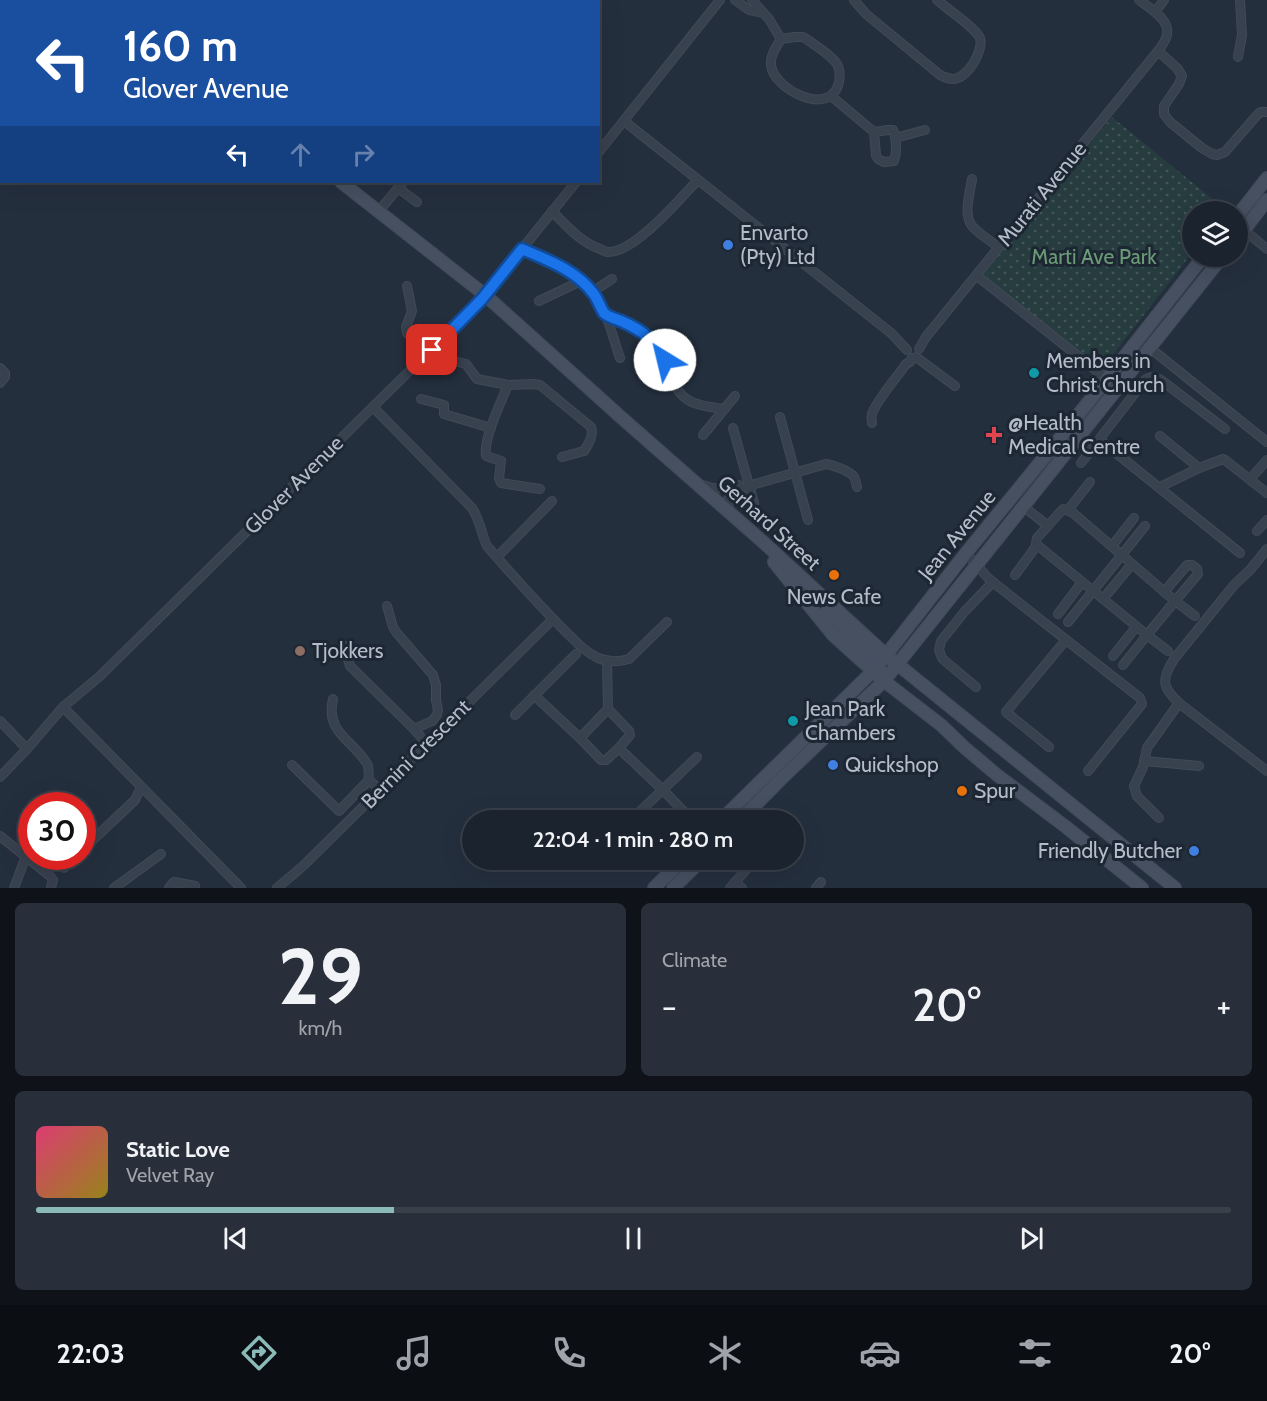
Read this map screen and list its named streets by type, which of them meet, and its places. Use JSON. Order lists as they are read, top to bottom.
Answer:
{
  "streets": {
    "street": [
      "Murati Avenue",
      "Glover Avenue",
      "Gerhard Street",
      "Jean Avenue",
      "Bernini Crescent"
    ]
  },
  "crossings": [
    ["Glover Avenue", "Gerhard Street"],
    ["Gerhard Street", "Jean Avenue"]
  ],
  "parks": ["Marti Ave Park"],
  "places": {
    "other": [
      "Envarto (Pty) Ltd",
      "Members in Christ Church",
      "News Cafe",
      "Tjokkers",
      "Jean Park Chambers",
      "Quickshop",
      "Spur",
      "Friendly Butcher"
    ],
    "health": ["@Health Medical Centre"]
  },
  "page": {
    "turn": ["160 m", "Glover Avenue"],
    "limit": "30",
    "trip": "22:04 · 1 min · 280 m",
    "tile": [
      ["29", "km/h"],
      "Climate"
    ],
    "heat": ["−", "20°", "+"],
    "song": ["Static Love", "Velvet Ray"],
    "tabs": ["22:03", "20°"]
  }
}
